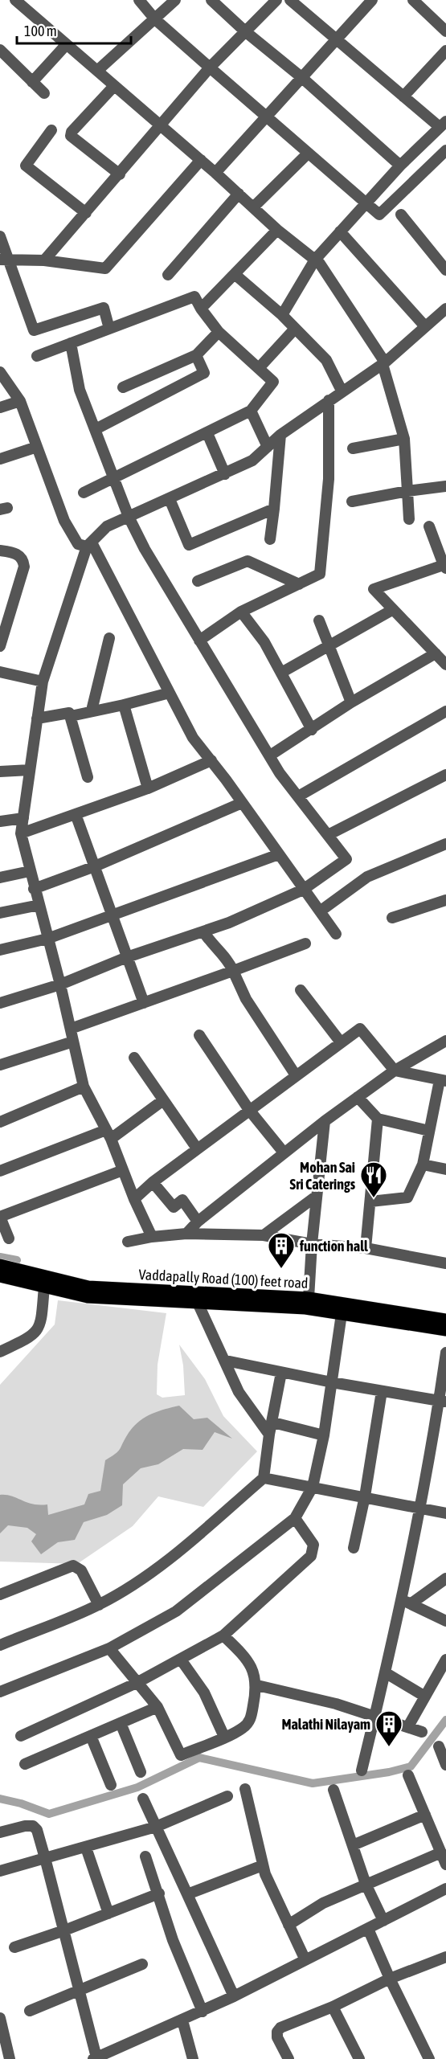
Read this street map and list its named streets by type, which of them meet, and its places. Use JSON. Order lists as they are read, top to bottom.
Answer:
{
  "streets": {
    "main road": ["Vaddapally Road (100) feet road"]
  },
  "places": {
    "restaurant": ["Mohan Sai Sri Caterings"],
    "building": ["function hall", "Malathi Nilayam"]
  },
  "scale_bar": "100 m"
}
